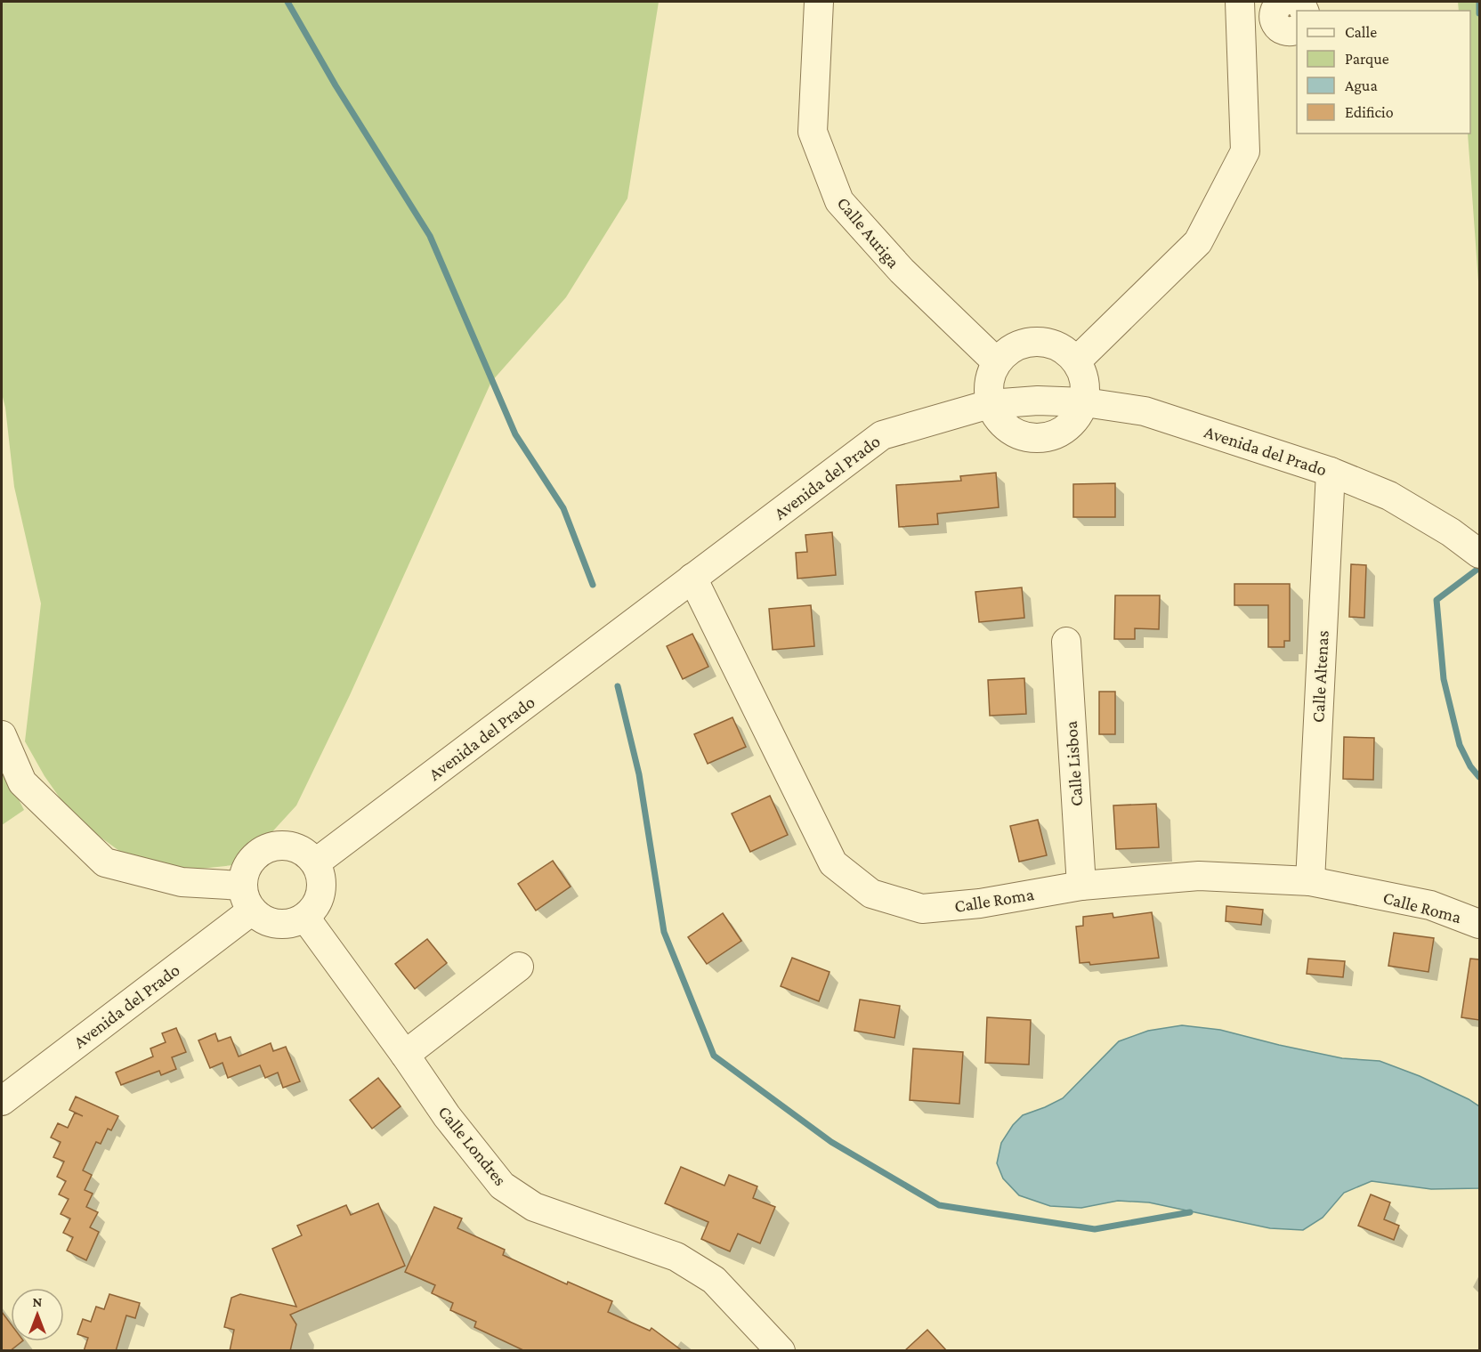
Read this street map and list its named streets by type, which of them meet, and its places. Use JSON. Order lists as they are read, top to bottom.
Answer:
{
  "streets": {
    "street": [
      "Calle Auriga",
      "Avenida del Prado",
      "Calle Altenas",
      "Calle Lisboa",
      "Calle Roma",
      "Calle Londres"
    ]
  },
  "crossings": [
    ["Avenida del Prado", "Calle Altenas"],
    ["Avenida del Prado", "Calle Roma"],
    ["Avenida del Prado", "Calle Londres"],
    ["Calle Altenas", "Calle Roma"],
    ["Calle Lisboa", "Calle Roma"]
  ],
  "legend": [
    "Calle",
    "Parque",
    "Agua",
    "Edificio"
  ],
  "north": "top"
}
